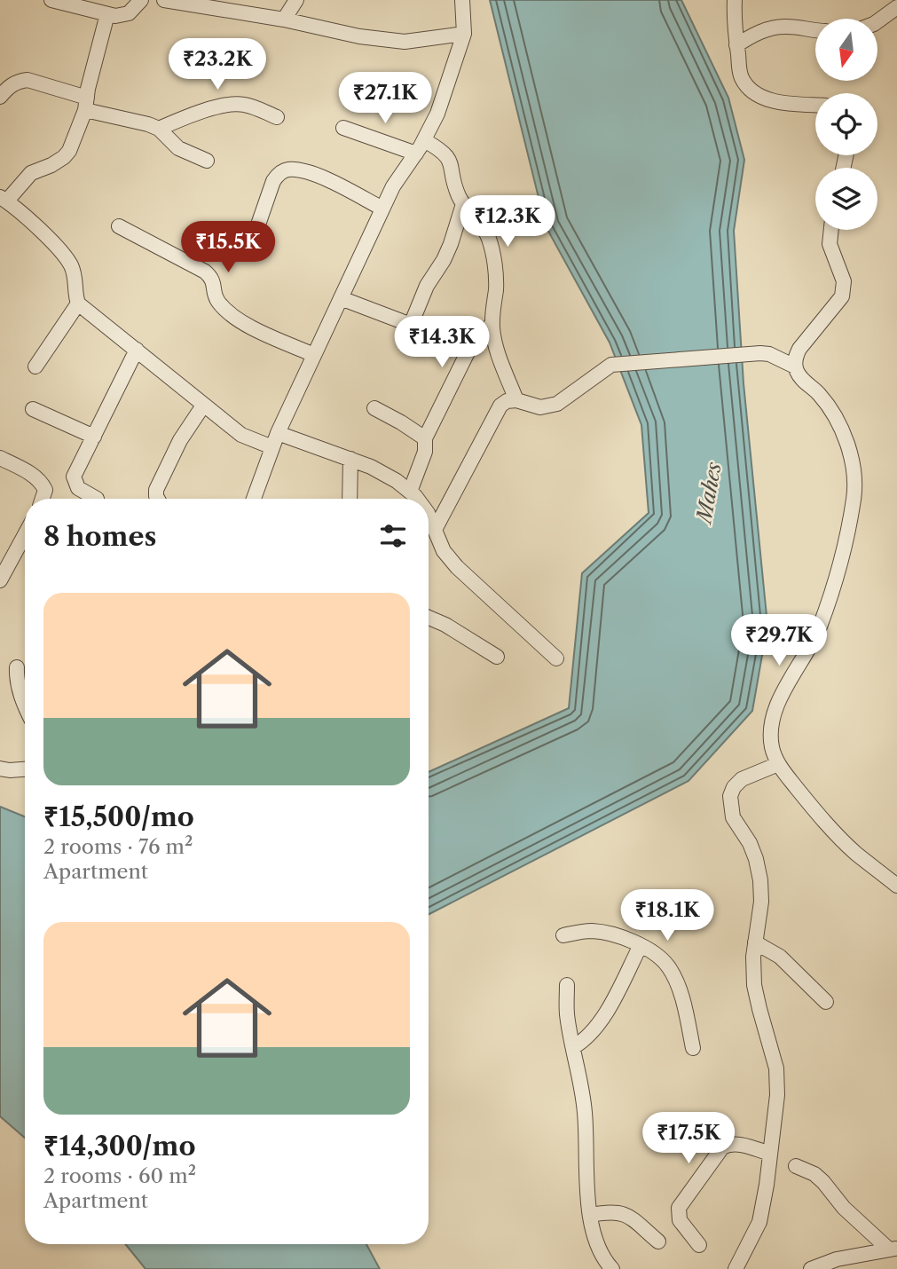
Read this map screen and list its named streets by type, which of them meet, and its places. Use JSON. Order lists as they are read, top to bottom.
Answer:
{
  "water": ["Mahes"],
  "north": "bottom",
  "page": {
    "price": [
      "₹23.2K",
      "₹27.1K",
      "₹12.3K",
      "₹15.5K",
      "₹14.3K",
      "₹29.7K",
      "₹18.1K",
      "₹17.5K"
    ],
    "heading": "8 homes",
    "list": [
      {
        "name": "₹15,500/mo",
        "note": "2 rooms · 76 m² · Apartment"
      },
      {
        "name": "₹14,300/mo",
        "note": "2 rooms · 60 m² · Apartment"
      }
    ]
  }
}
